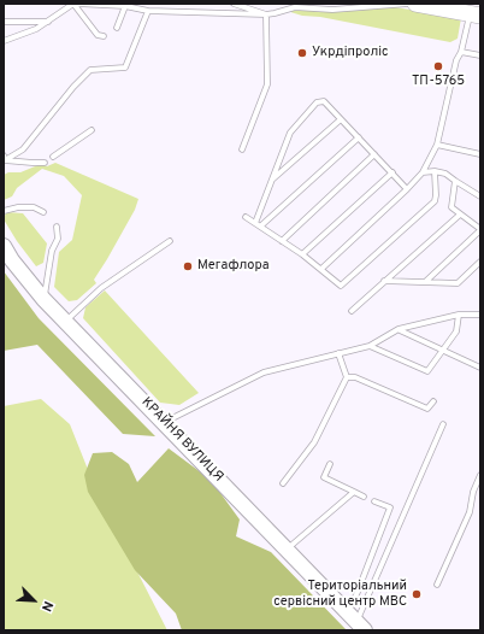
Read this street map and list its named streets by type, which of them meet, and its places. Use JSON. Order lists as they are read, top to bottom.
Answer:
{
  "streets": {
    "street": ["КРАЙНЯ ВУЛИЦЯ"]
  },
  "places": [
    "Укрдіпроліс",
    "ТП-5765",
    "Мегафлора",
    "Територіальний сервісний центр МВС"
  ],
  "north": "bottom right"
}
